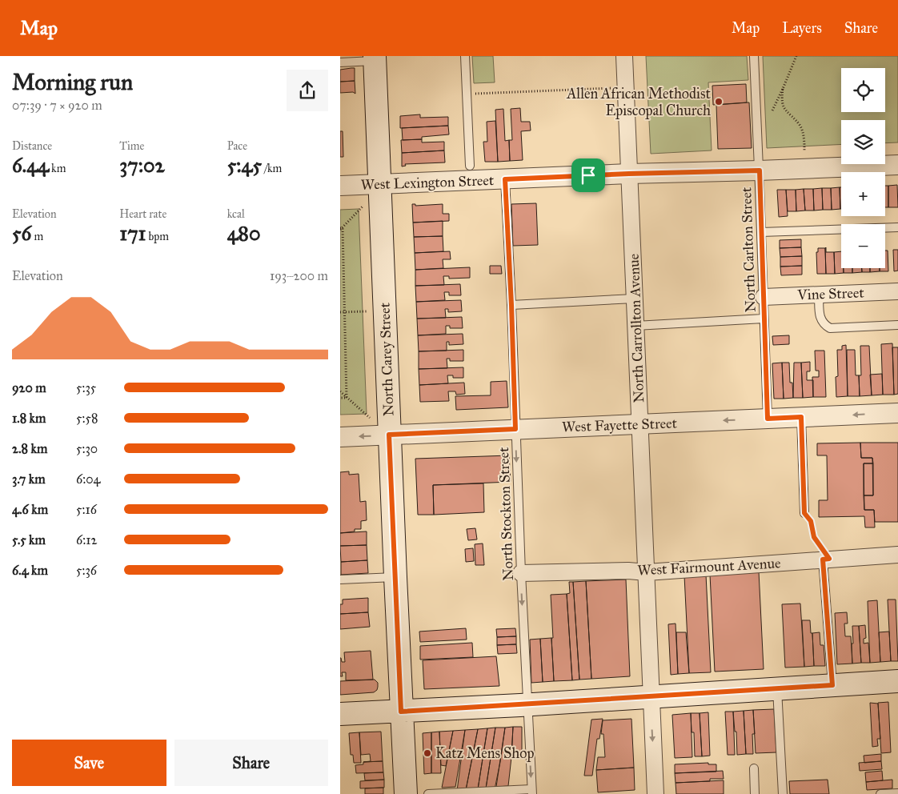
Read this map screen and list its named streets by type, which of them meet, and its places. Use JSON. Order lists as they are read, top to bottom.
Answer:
{
  "streets": {
    "main road": ["North Carey Street"],
    "street": [
      "West Lexington Street",
      "Vine Street",
      "North Carrollton Avenue",
      "West Fayette Street",
      "West Fairmount Avenue"
    ],
    "lane": ["North Carlton Street", "North Stockton Street"]
  },
  "crossings": [
    ["West Lexington Street", "North Carlton Street"],
    ["West Lexington Street", "North Carrollton Avenue"],
    ["West Lexington Street", "North Carey Street"],
    ["West Lexington Street", "North Stockton Street"],
    ["North Carlton Street", "Vine Street"],
    ["North Carlton Street", "West Fayette Street"],
    ["North Carrollton Avenue", "West Fayette Street"],
    ["North Carrollton Avenue", "West Fairmount Avenue"],
    ["North Carey Street", "West Fayette Street"],
    ["West Fayette Street", "North Stockton Street"],
    ["North Stockton Street", "West Fairmount Avenue"]
  ],
  "one_way": ["West Fayette Street", "North Stockton Street"],
  "places": ["Allen African Methodist Episcopal Church", "Katz Mens Shop"],
  "page": {
    "header": "Map",
    "nav": ["Map", "Layers", "Share"],
    "heading": ["Morning run", "07:39 · 7 × 920 m"],
    "map_buttons": ["+", "−"],
    "stats": [
      ["Distance", "6.44 km"],
      ["Time", "37:02"],
      ["Pace", "5:45 /km"],
      ["Elevation", "56 m"],
      ["Heart rate", "171 bpm"],
      ["kcal", "480"]
    ],
    "chart": ["Elevation", "193–200 m"],
    "list": [
      {
        "name": "920 m",
        "note": "5:35"
      },
      {
        "name": "1.8 km",
        "note": "5:58"
      },
      {
        "name": "2.8 km",
        "note": "5:30"
      },
      {
        "name": "3.7 km",
        "note": "6:04"
      },
      {
        "name": "4.6 km",
        "note": "5:16"
      },
      {
        "name": "5.5 km",
        "note": "6:12"
      },
      {
        "name": "6.4 km",
        "note": "5:36"
      }
    ],
    "buttons": ["Save", "Share"]
  }
}
